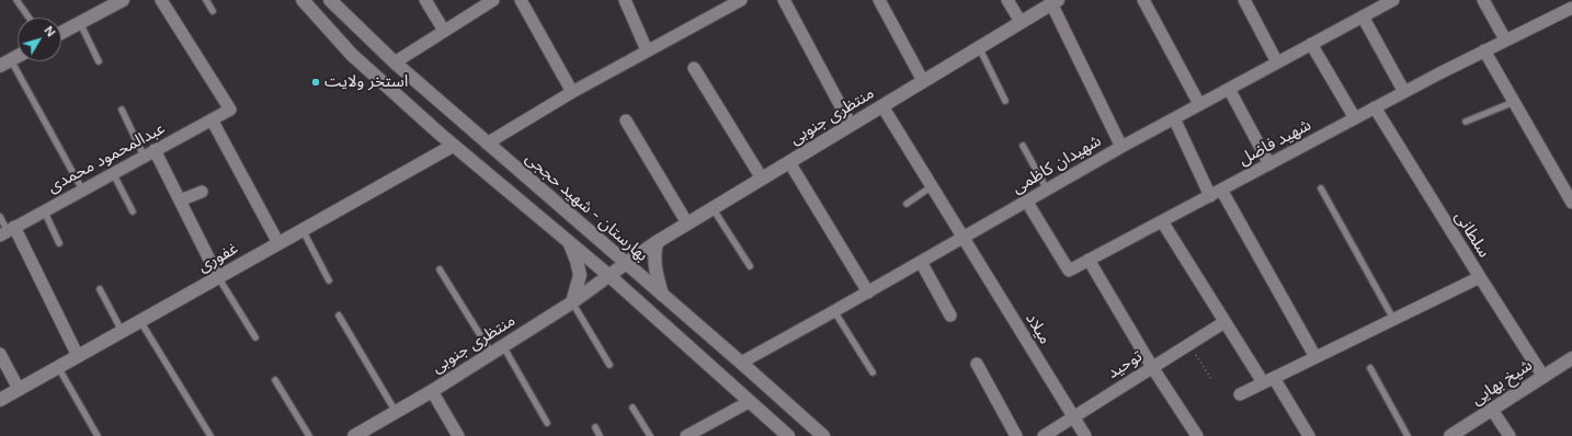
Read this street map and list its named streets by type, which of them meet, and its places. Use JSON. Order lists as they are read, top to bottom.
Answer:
{
  "streets": {
    "main road": [
      "منتظری جنوبی",
      "بهارستان - شهید حججی",
      "غفوری",
      "شیخ بهایی"
    ],
    "street": [
      "شهید فاضل",
      "عبدالمحمود محمدی",
      "شهیدان کاظمی",
      "سلطانی",
      "میلاد",
      "توحید"
    ]
  },
  "crossings": [
    ["منتظری جنوبی", "بهارستان - شهید حججی"],
    ["منتظری جنوبی", "میلاد"],
    ["شهید فاضل", "شهیدان کاظمی"],
    ["شهید فاضل", "سلطانی"],
    ["شهیدان کاظمی", "بهارستان - شهید حججی"],
    ["شهیدان کاظمی", "میلاد"],
    ["سلطانی", "شیخ بهایی"],
    ["میلاد", "توحید"]
  ],
  "places": ["استخر ولایت"],
  "north": "top right"
}
